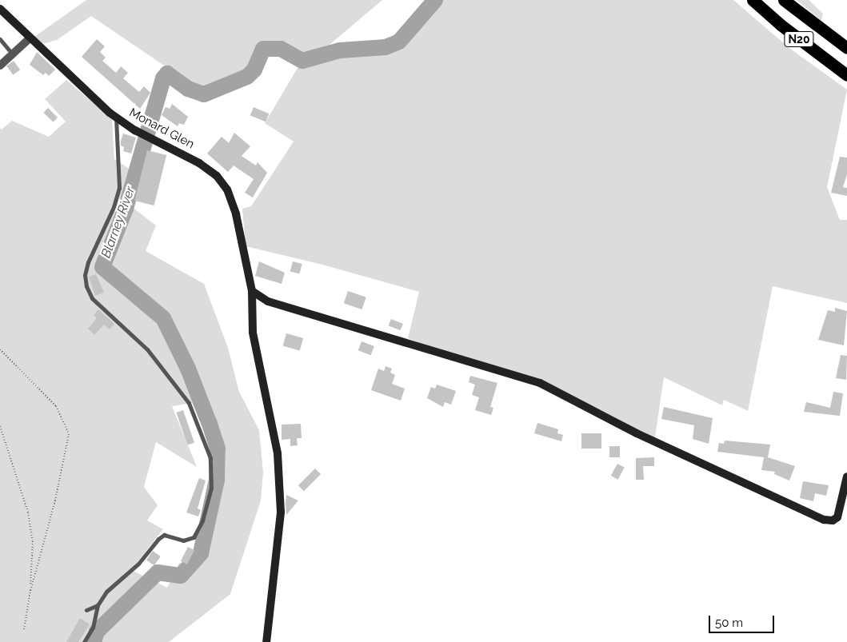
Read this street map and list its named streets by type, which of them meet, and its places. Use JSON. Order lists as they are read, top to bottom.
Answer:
{
  "streets": {
    "highway": ["N20"],
    "street": ["Monard Glen"]
  },
  "water": ["Blarney River"],
  "scale_bar": "50 m"
}
